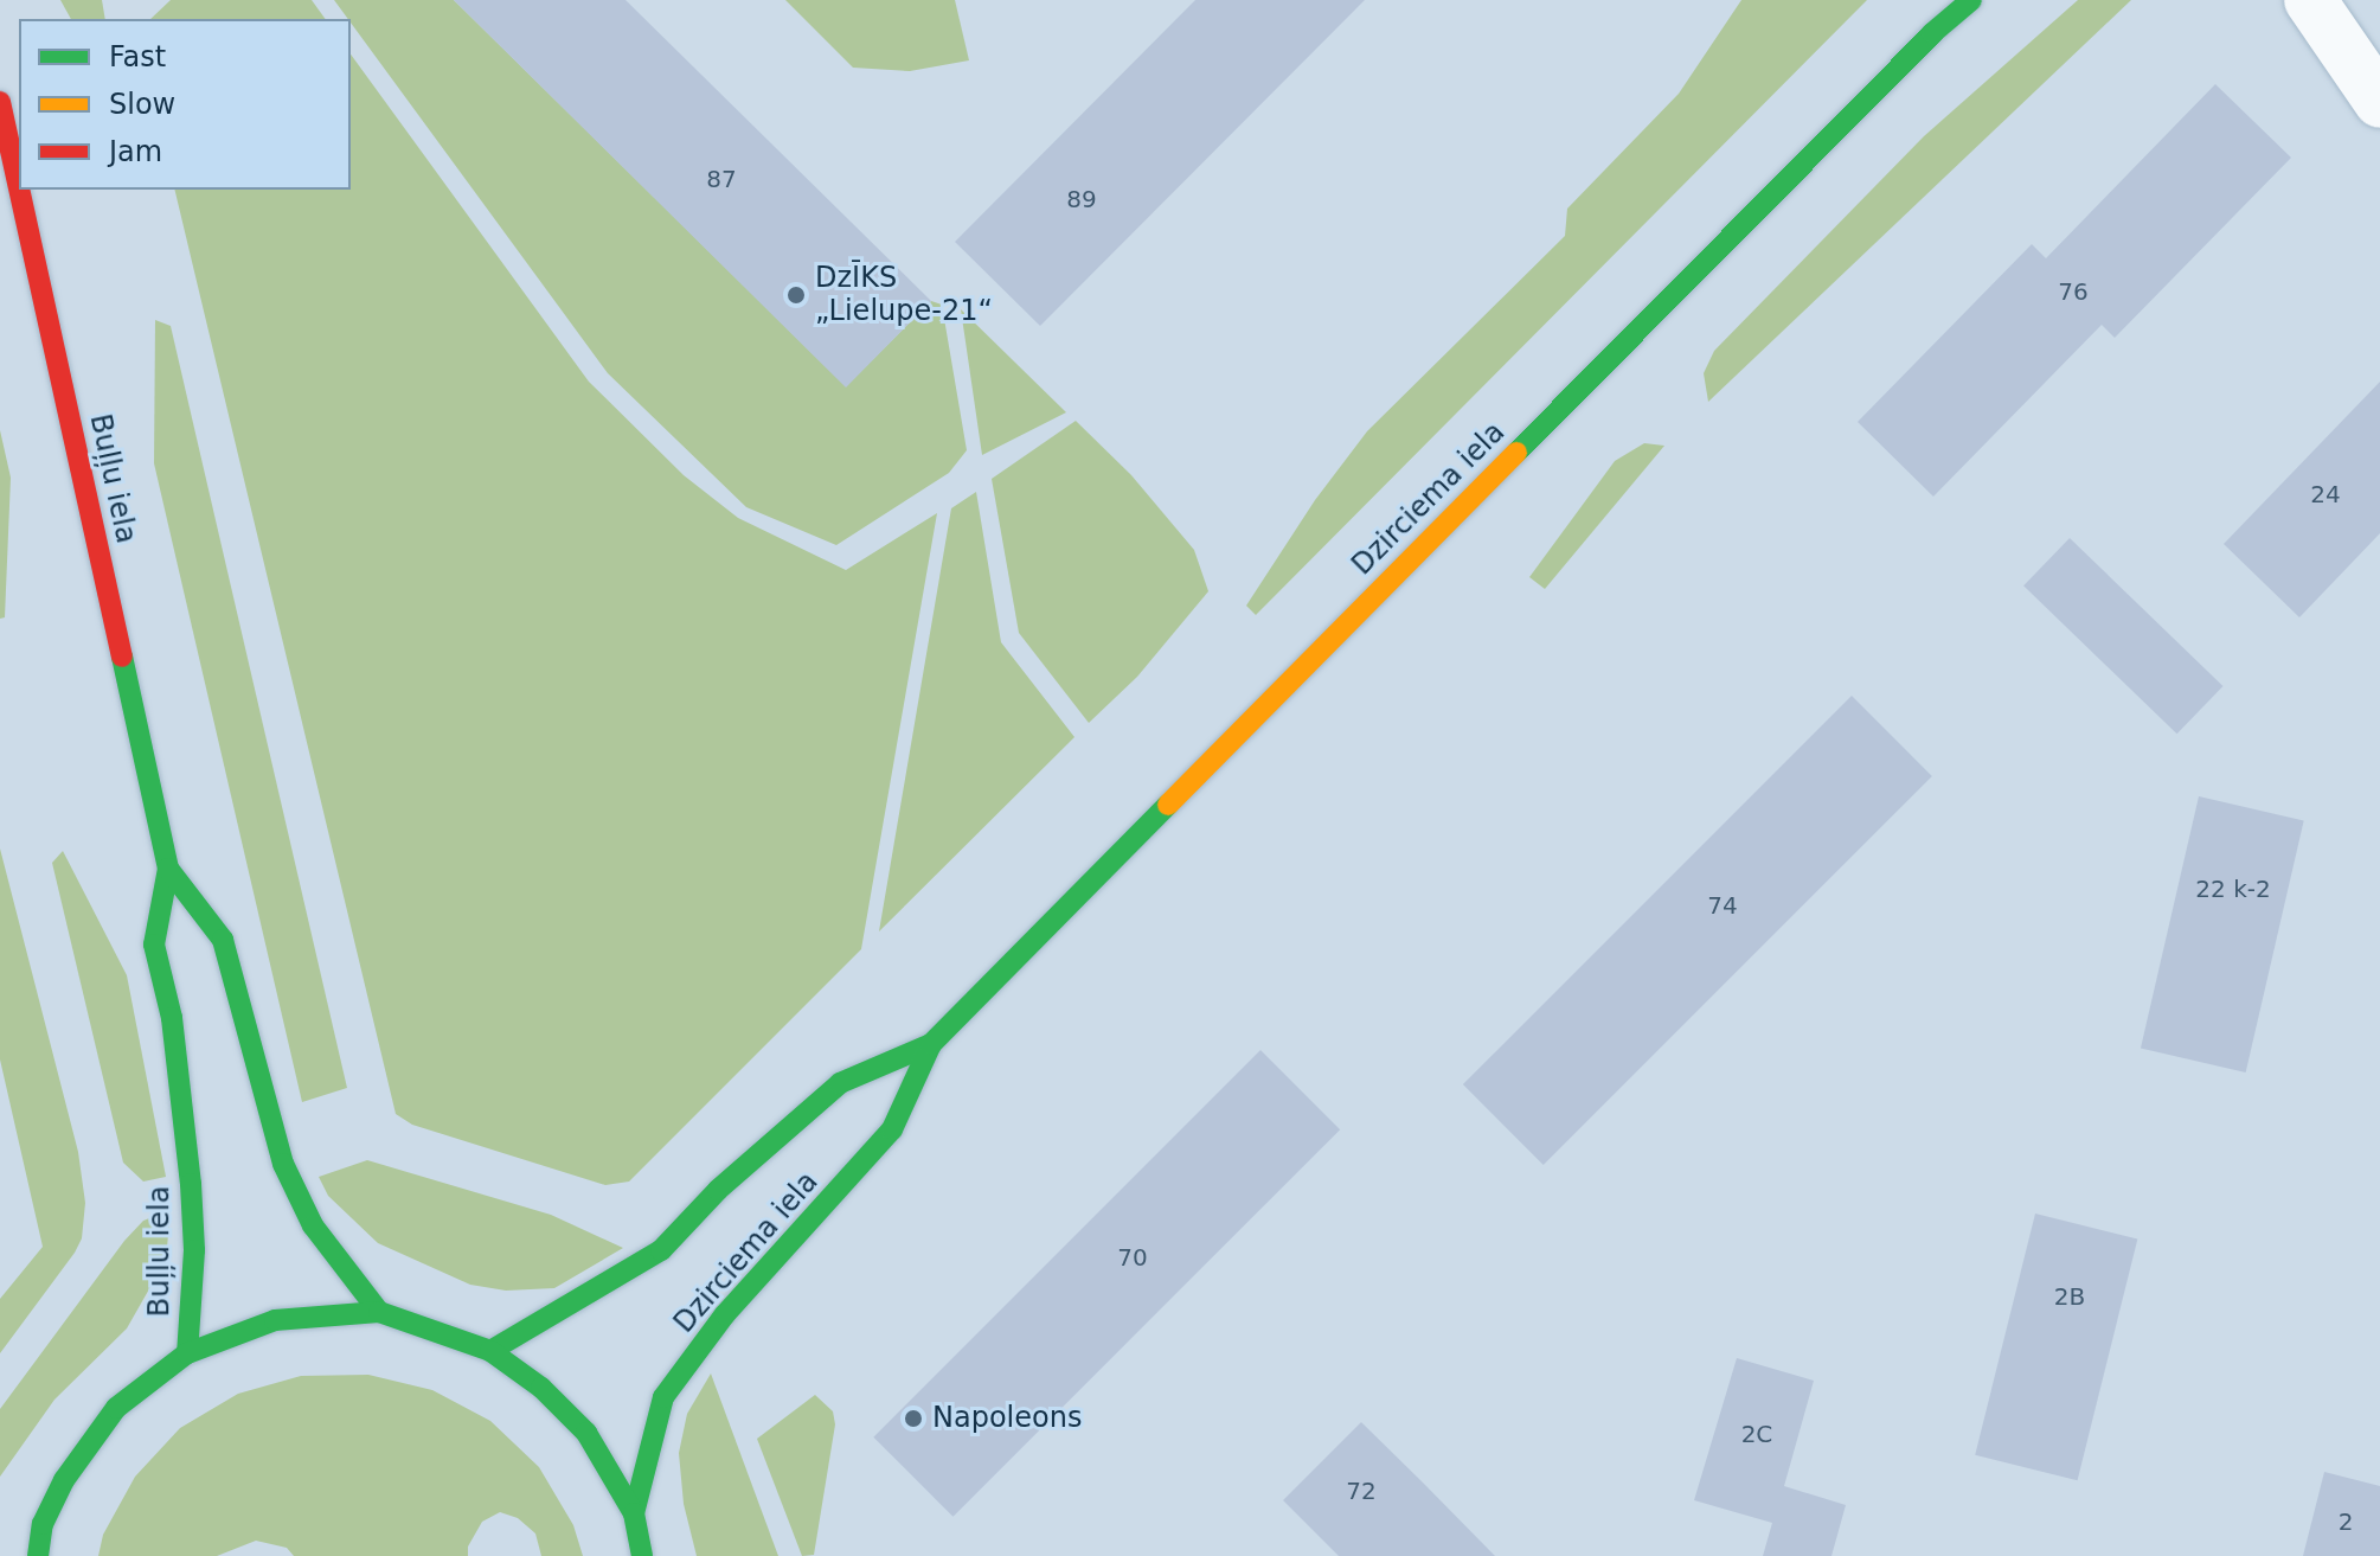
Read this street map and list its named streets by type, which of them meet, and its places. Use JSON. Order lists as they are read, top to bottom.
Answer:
{
  "streets": {
    "street": ["Buļļu iela", "Dzirciema iela"]
  },
  "places": ["DzĪKS „Lielupe-21“", "Napoleons"],
  "house_numbers": [
    "87",
    "89",
    "76",
    "24",
    "22 k-2",
    "74",
    "70",
    "2B",
    "2C",
    "72",
    "2"
  ],
  "legend": ["Fast", "Slow", "Jam"]
}
